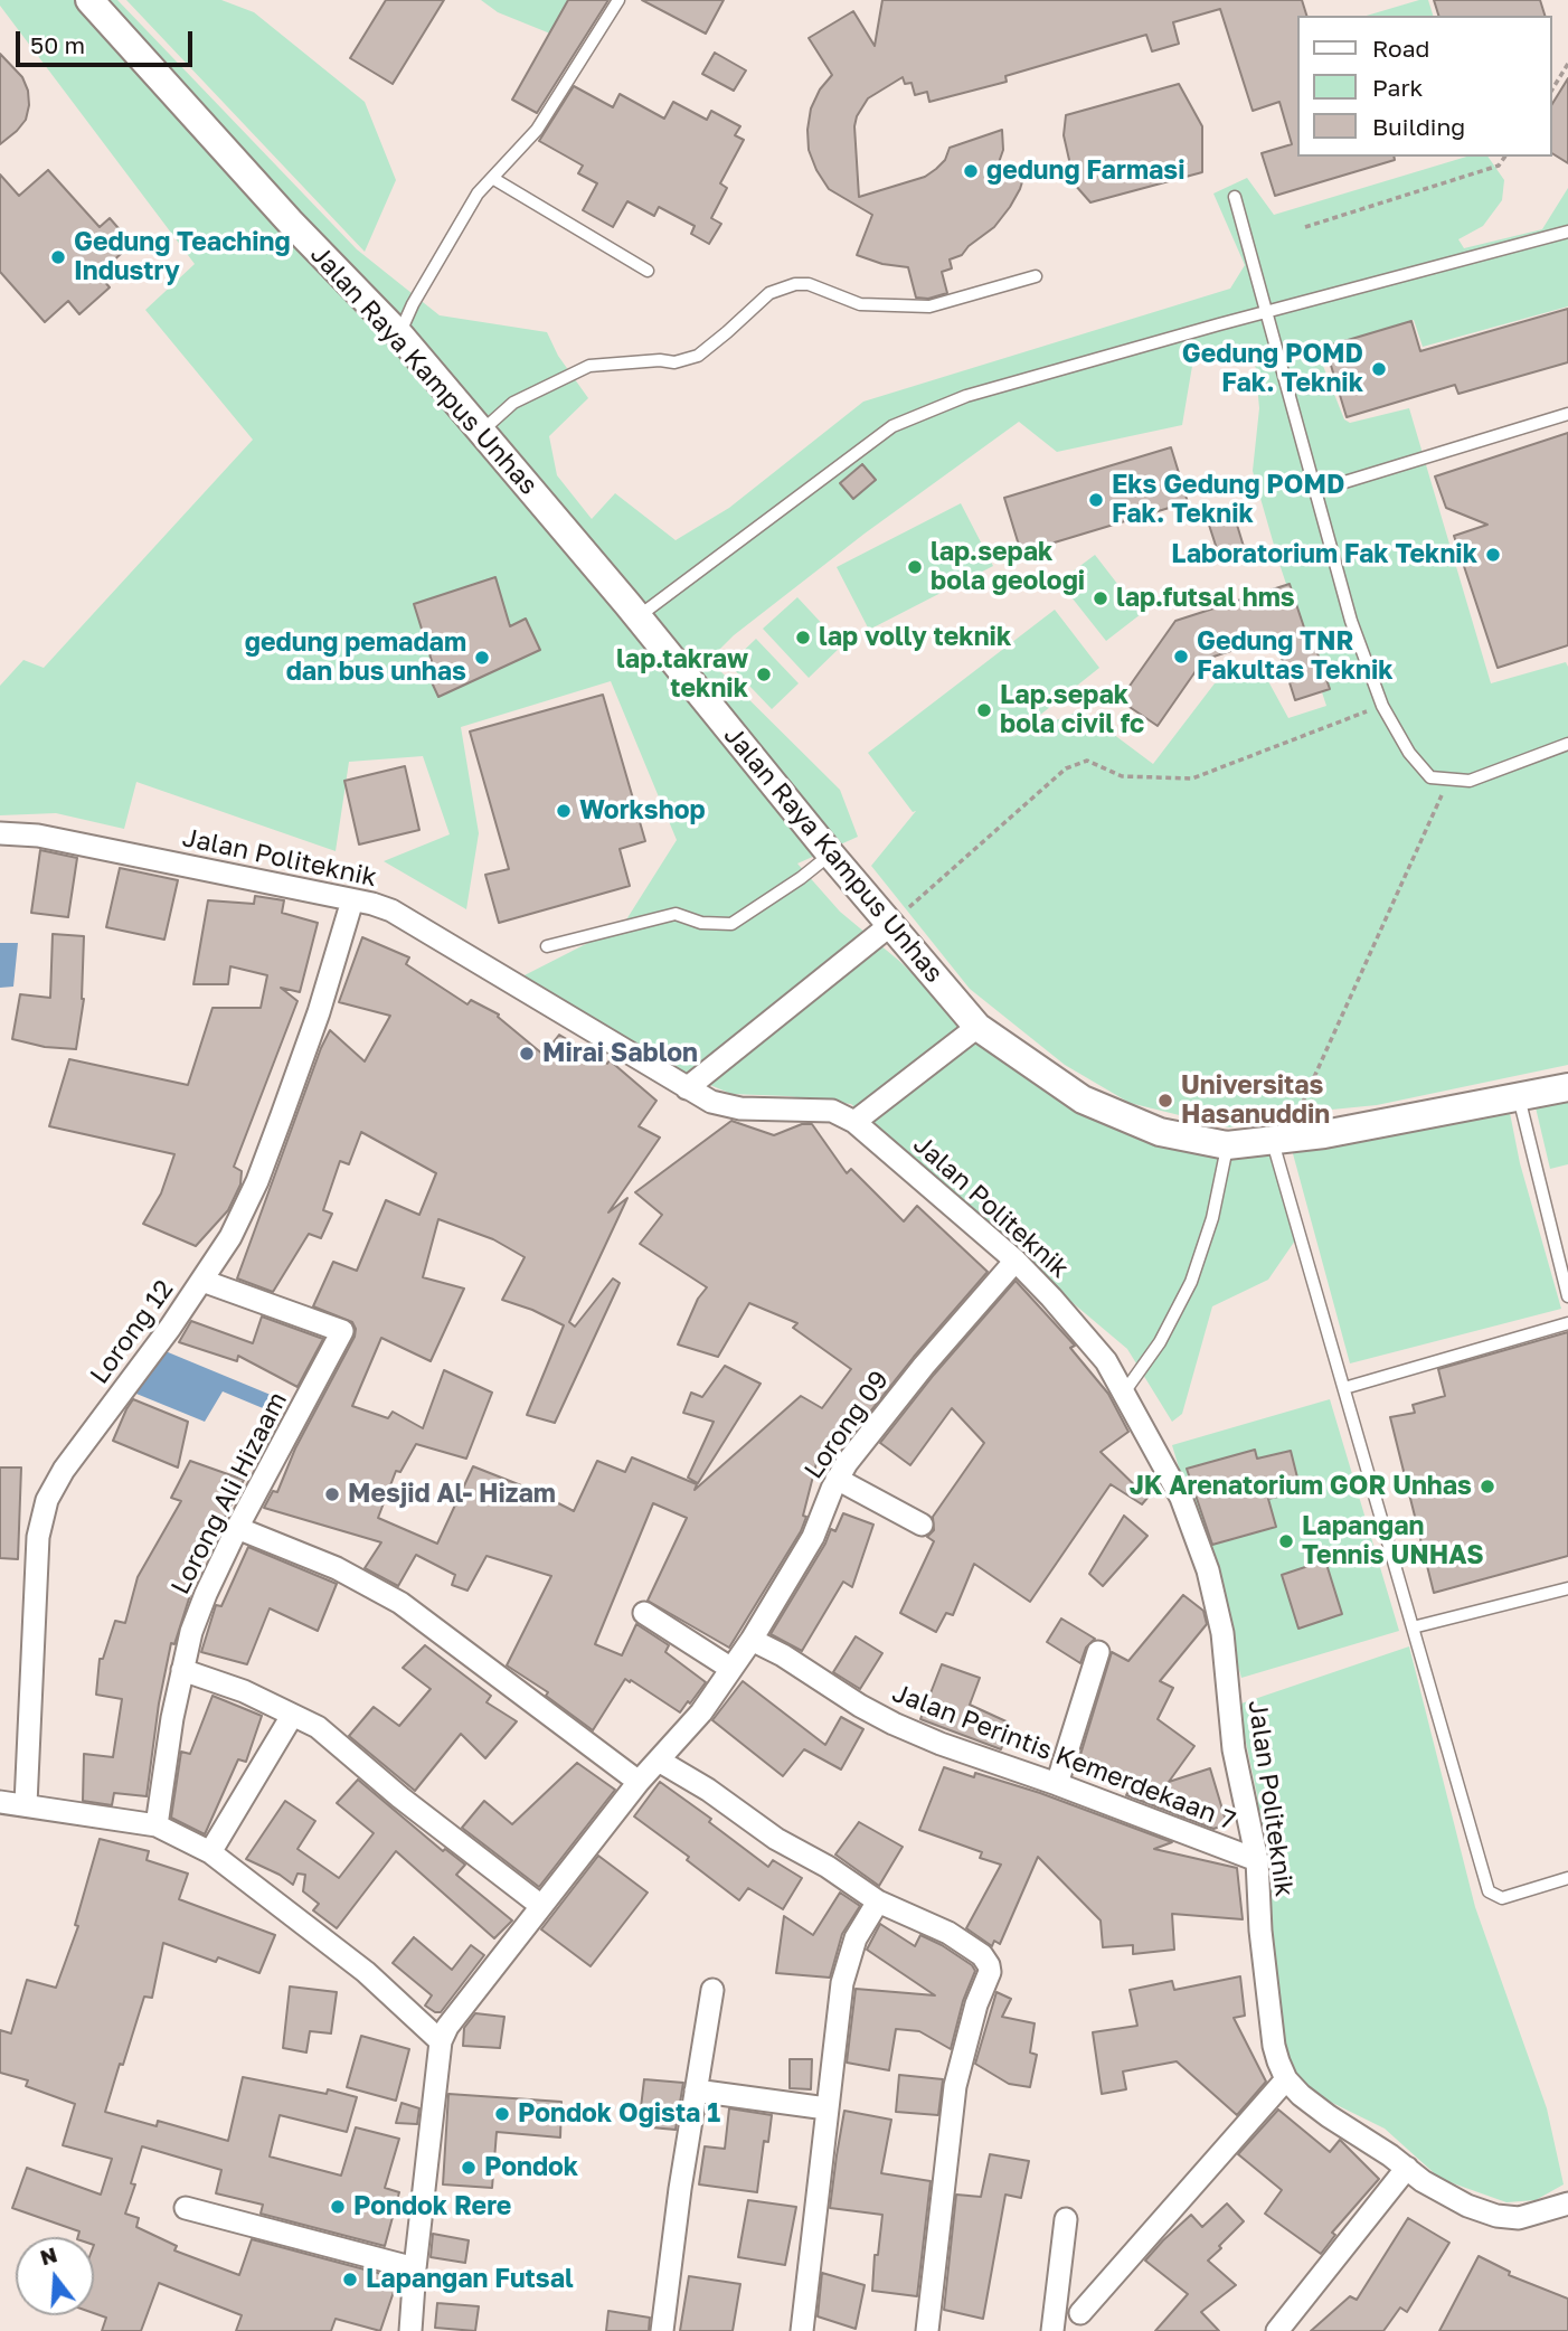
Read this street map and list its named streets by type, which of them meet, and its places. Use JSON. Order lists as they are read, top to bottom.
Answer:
{
  "streets": {
    "street": [
      "Jalan Raya Kampus Unhas",
      "Jalan Politeknik",
      "Lorong 12",
      "Lorong 09",
      "Lorong Ali Hizaam",
      "Jalan Perintis Kemerdekaan 7"
    ]
  },
  "crossings": [
    ["Jalan Politeknik", "Lorong 12"],
    ["Jalan Politeknik", "Lorong 09"],
    ["Jalan Politeknik", "Jalan Perintis Kemerdekaan 7"],
    ["Lorong 12", "Lorong Ali Hizaam"],
    ["Lorong 09", "Jalan Perintis Kemerdekaan 7"]
  ],
  "places": [
    "gedung Farmasi",
    "Gedung Teaching Industry",
    "Gedung POMD Fak. Teknik",
    "Eks Gedung POMD Fak. Teknik",
    "Laboratorium Fak Teknik",
    "lap.sepak bola geologi",
    "lap.futsal hms",
    "lap volly teknik",
    "Gedung TNR Fakultas Teknik",
    "gedung pemadam dan bus unhas",
    "lap.takraw teknik",
    "Lap.sepak bola civil fc",
    "Workshop",
    "Mirai Sablon",
    "Universitas Hasanuddin",
    "JK Arenatorium GOR Unhas",
    "Mesjid Al- Hizam",
    "Lapangan Tennis UNHAS",
    "Pondok Ogista 1",
    "Pondok",
    "Pondok Rere",
    "Lapangan Futsal"
  ],
  "legend": ["Road", "Park", "Building"],
  "scale_bar": "50 m",
  "north": "top"
}
